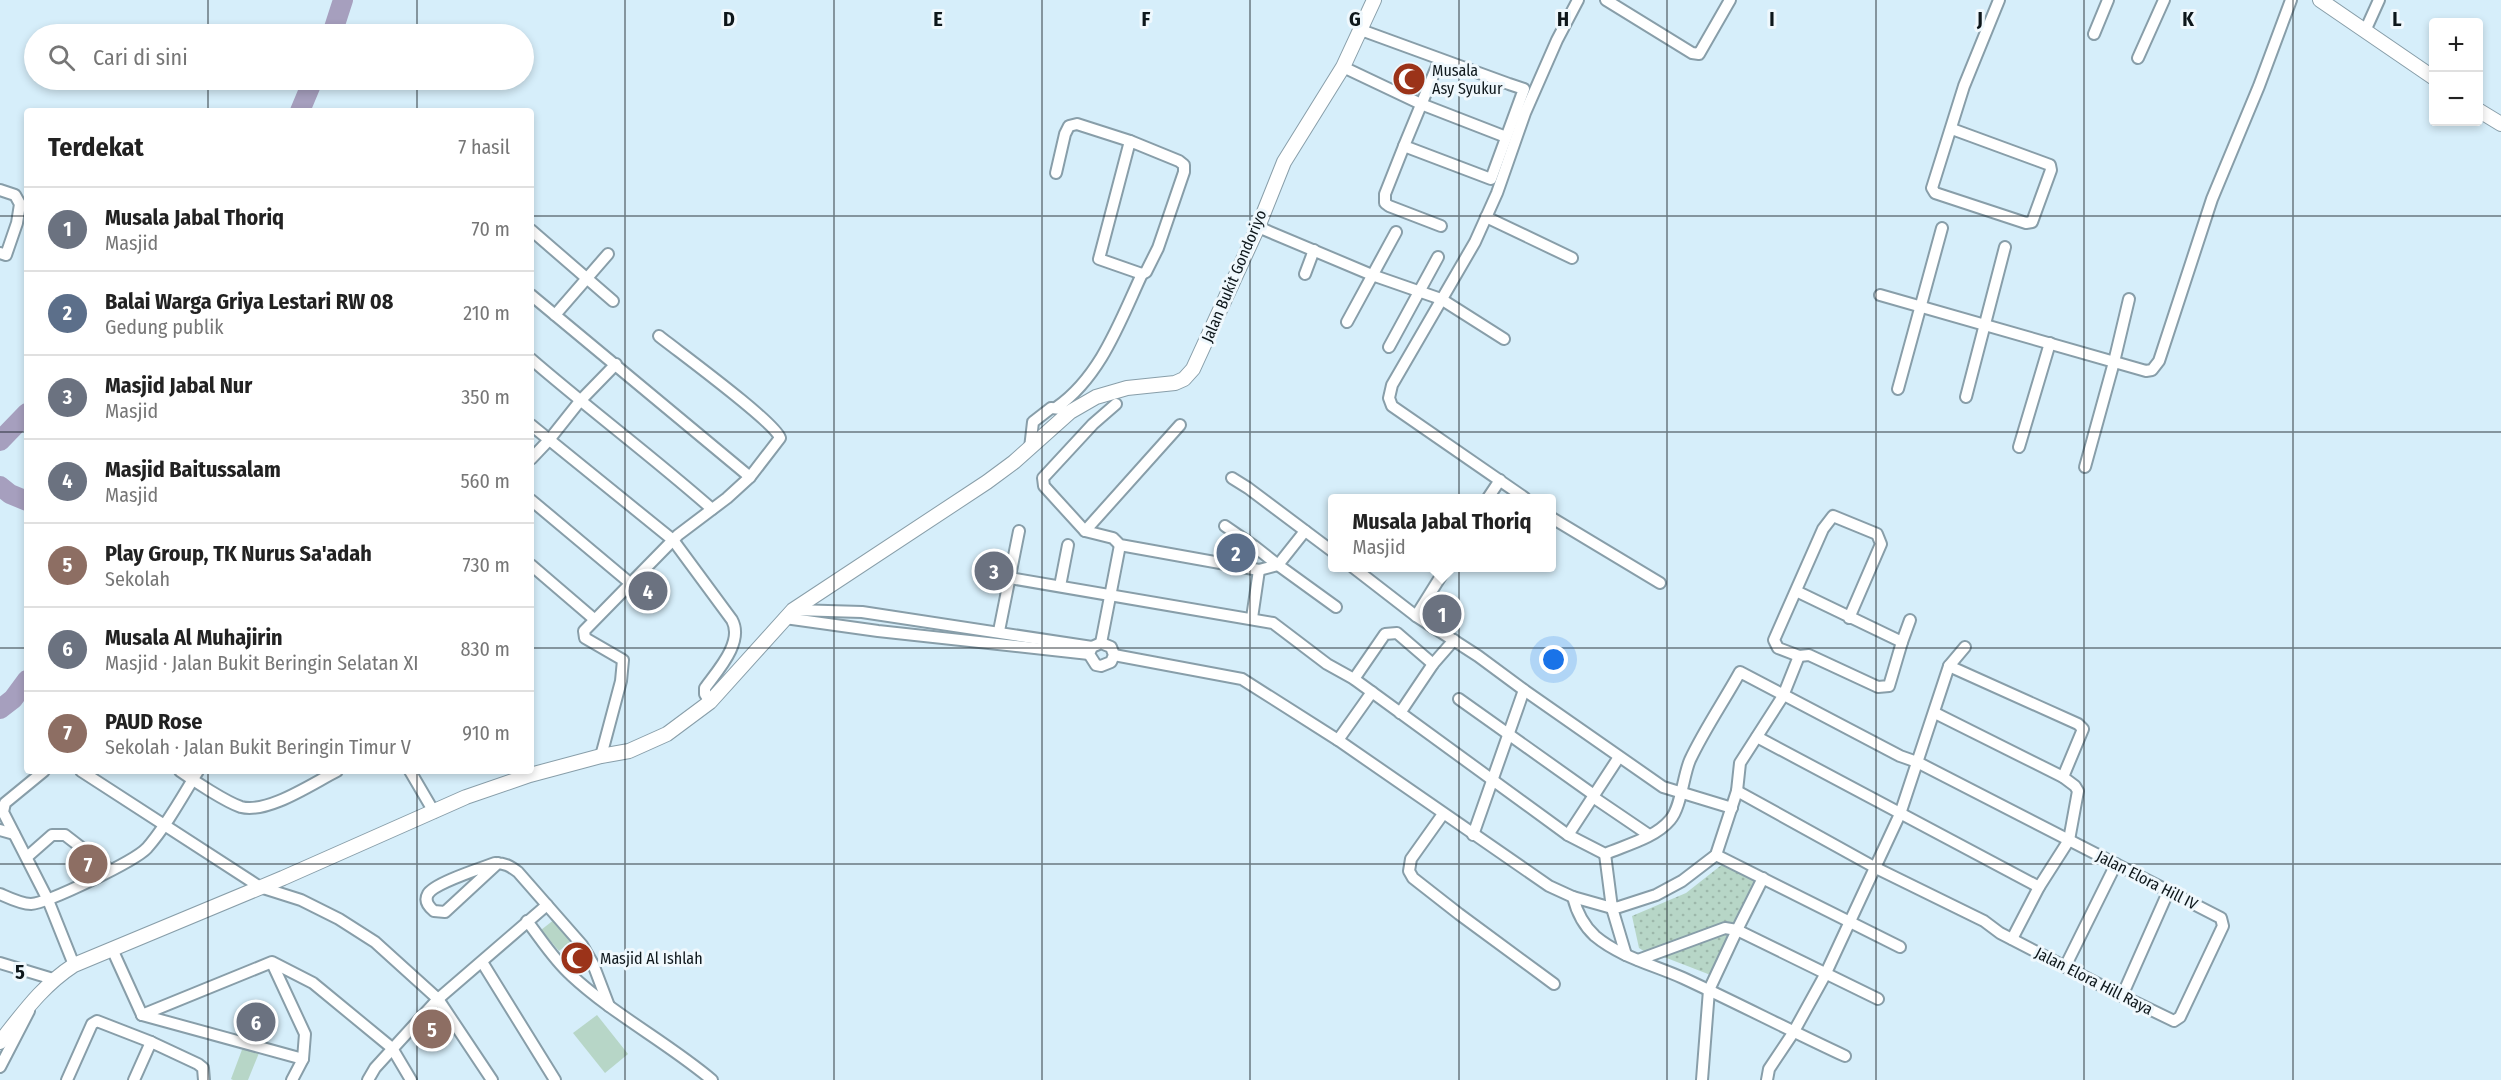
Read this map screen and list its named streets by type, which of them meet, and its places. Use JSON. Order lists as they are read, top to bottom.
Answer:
{
  "streets": {
    "street": ["Jalan Bukit Gondoriyo", "Jalan Elora Hill IV", "Jalan Elora Hill Raya"]
  },
  "crossings": [
    ["Jalan Elora Hill IV", "Jalan Elora Hill Raya"]
  ],
  "places": {
    "mosque": ["Musala Asy Syukur", "Masjid Al Ishlah"]
  },
  "page": {
    "map_buttons": ["+", "−"],
    "search": "Cari di sini",
    "heading": ["Terdekat", "7 hasil"],
    "list": [
      {
        "mark": "1",
        "name": "Musala Jabal Thoriq",
        "note": "Masjid",
        "value": "70 m"
      },
      {
        "mark": "2",
        "name": "Balai Warga Griya Lestari RW 08",
        "note": "Gedung publik",
        "value": "210 m"
      },
      {
        "mark": "3",
        "name": "Masjid Jabal Nur",
        "note": "Masjid",
        "value": "350 m"
      },
      {
        "mark": "4",
        "name": "Masjid Baitussalam",
        "note": "Masjid",
        "value": "560 m"
      },
      {
        "mark": "5",
        "name": "Play Group, TK Nurus Sa'adah",
        "note": "Sekolah",
        "value": "730 m"
      },
      {
        "mark": "6",
        "name": "Musala Al Muhajirin",
        "note": "Masjid · Jalan Bukit Beringin Selatan XI",
        "value": "830 m"
      },
      {
        "mark": "7",
        "name": "PAUD Rose",
        "note": "Sekolah · Jalan Bukit Beringin Timur V",
        "value": "910 m"
      }
    ],
    "popup": ["Musala Jabal Thoriq", "Masjid"],
    "pins": [
      "2",
      "3",
      "4",
      "1",
      "7",
      "6",
      "5"
    ]
  },
  "grid": {
    "columns": [
      "D",
      "E",
      "F",
      "G",
      "H",
      "I",
      "J",
      "K",
      "L"
    ],
    "rows": ["5"]
  }
}
